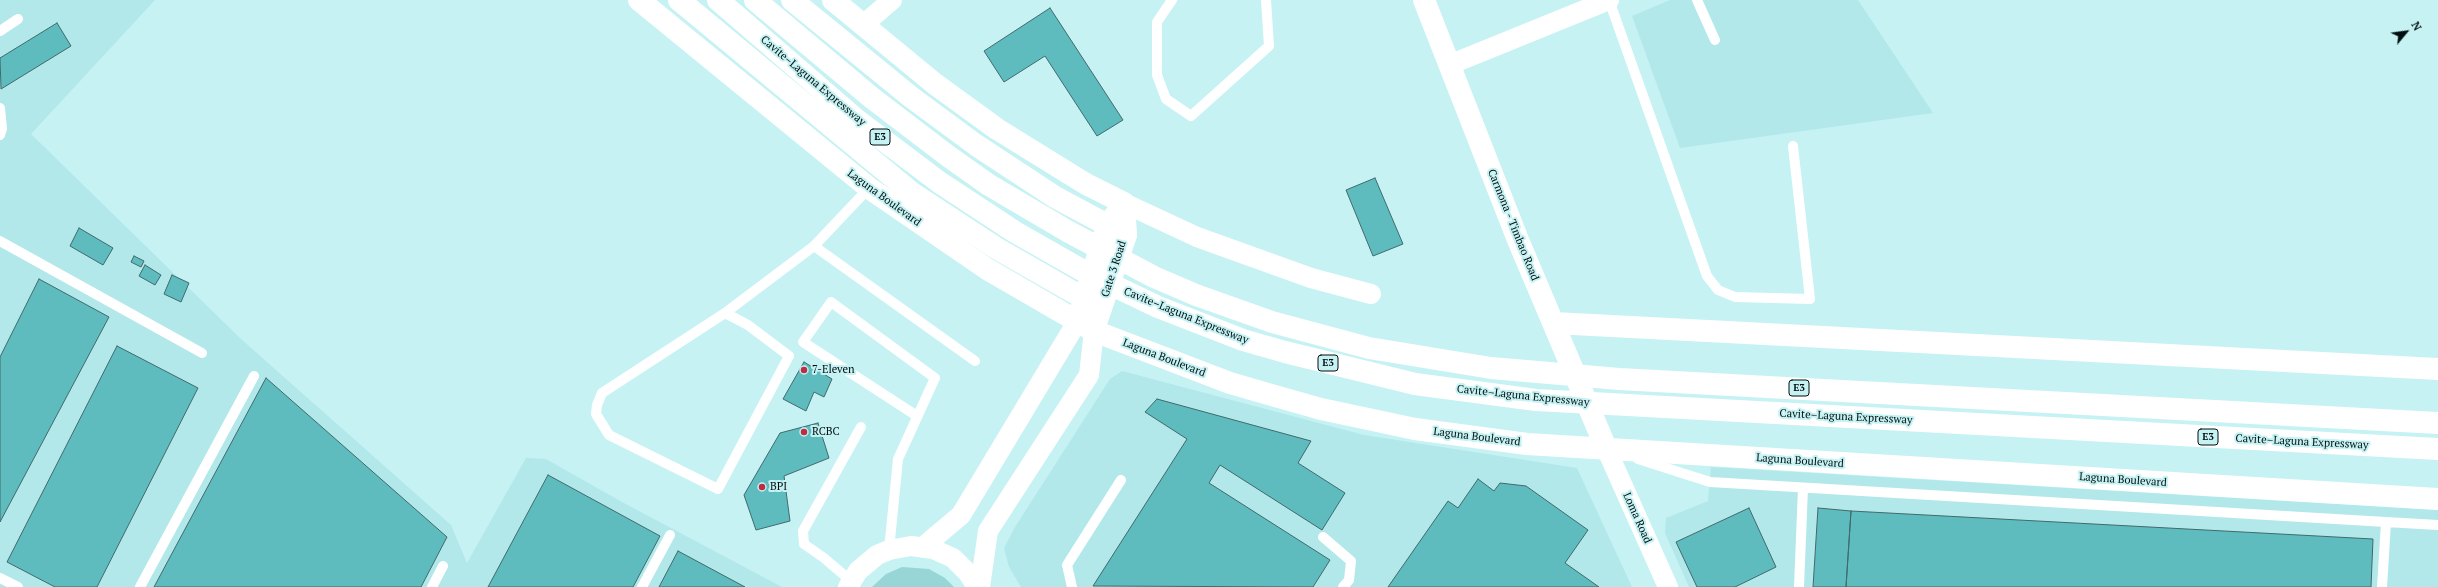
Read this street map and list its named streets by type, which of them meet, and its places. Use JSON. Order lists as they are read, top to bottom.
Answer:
{
  "streets": {
    "main road": [
      "Cavite–Laguna Expressway",
      "E3",
      "Laguna Boulevard",
      "Carmona - Timbao Road",
      "Gate 3 Road"
    ],
    "street": ["Loma Road"]
  },
  "crossings": [
    ["Laguna Boulevard", "Carmona - Timbao Road"],
    ["Laguna Boulevard", "Gate 3 Road"],
    ["Laguna Boulevard", "Loma Road"],
    ["Carmona - Timbao Road", "Loma Road"]
  ],
  "places": ["7-Eleven", "RCBC", "BPI"],
  "north": "top right"
}
